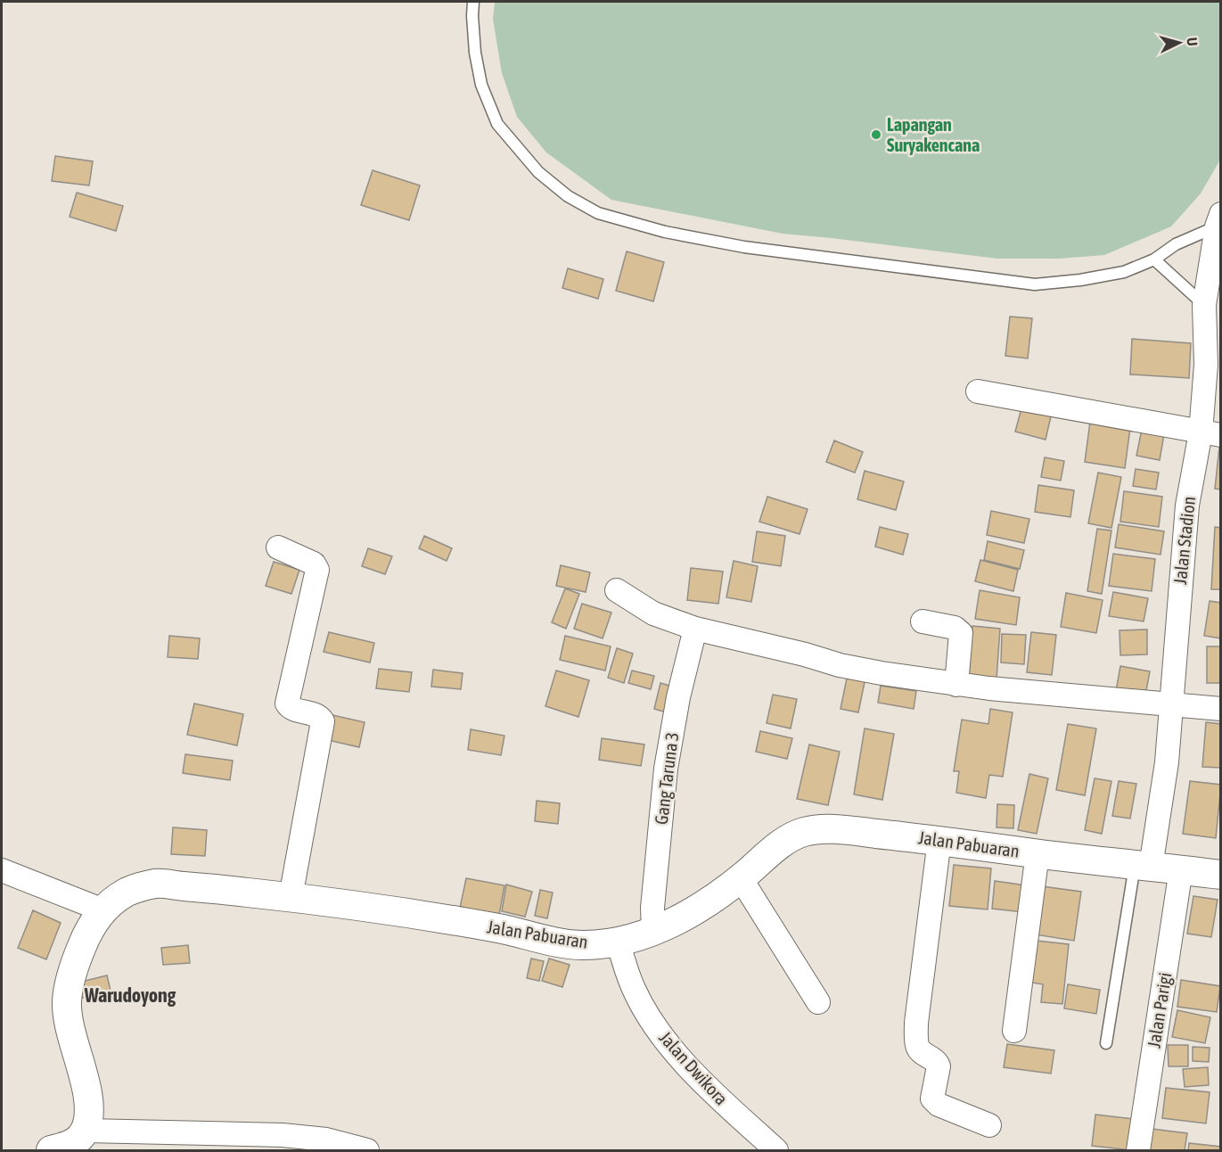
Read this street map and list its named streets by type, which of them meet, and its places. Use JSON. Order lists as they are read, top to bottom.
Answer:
{
  "streets": {
    "street": [
      "Jalan Stadion",
      "Gang Taruna 3",
      "Jalan Pabuaran",
      "Jalan Parigi",
      "Jalan Dwikora"
    ]
  },
  "crossings": [
    ["Jalan Stadion", "Jalan Pabuaran"],
    ["Gang Taruna 3", "Jalan Pabuaran"],
    ["Jalan Pabuaran", "Jalan Parigi"],
    ["Jalan Pabuaran", "Jalan Dwikora"]
  ],
  "districts": ["Warudoyong"],
  "places": ["Lapangan Suryakencana"],
  "north": "right"
}
